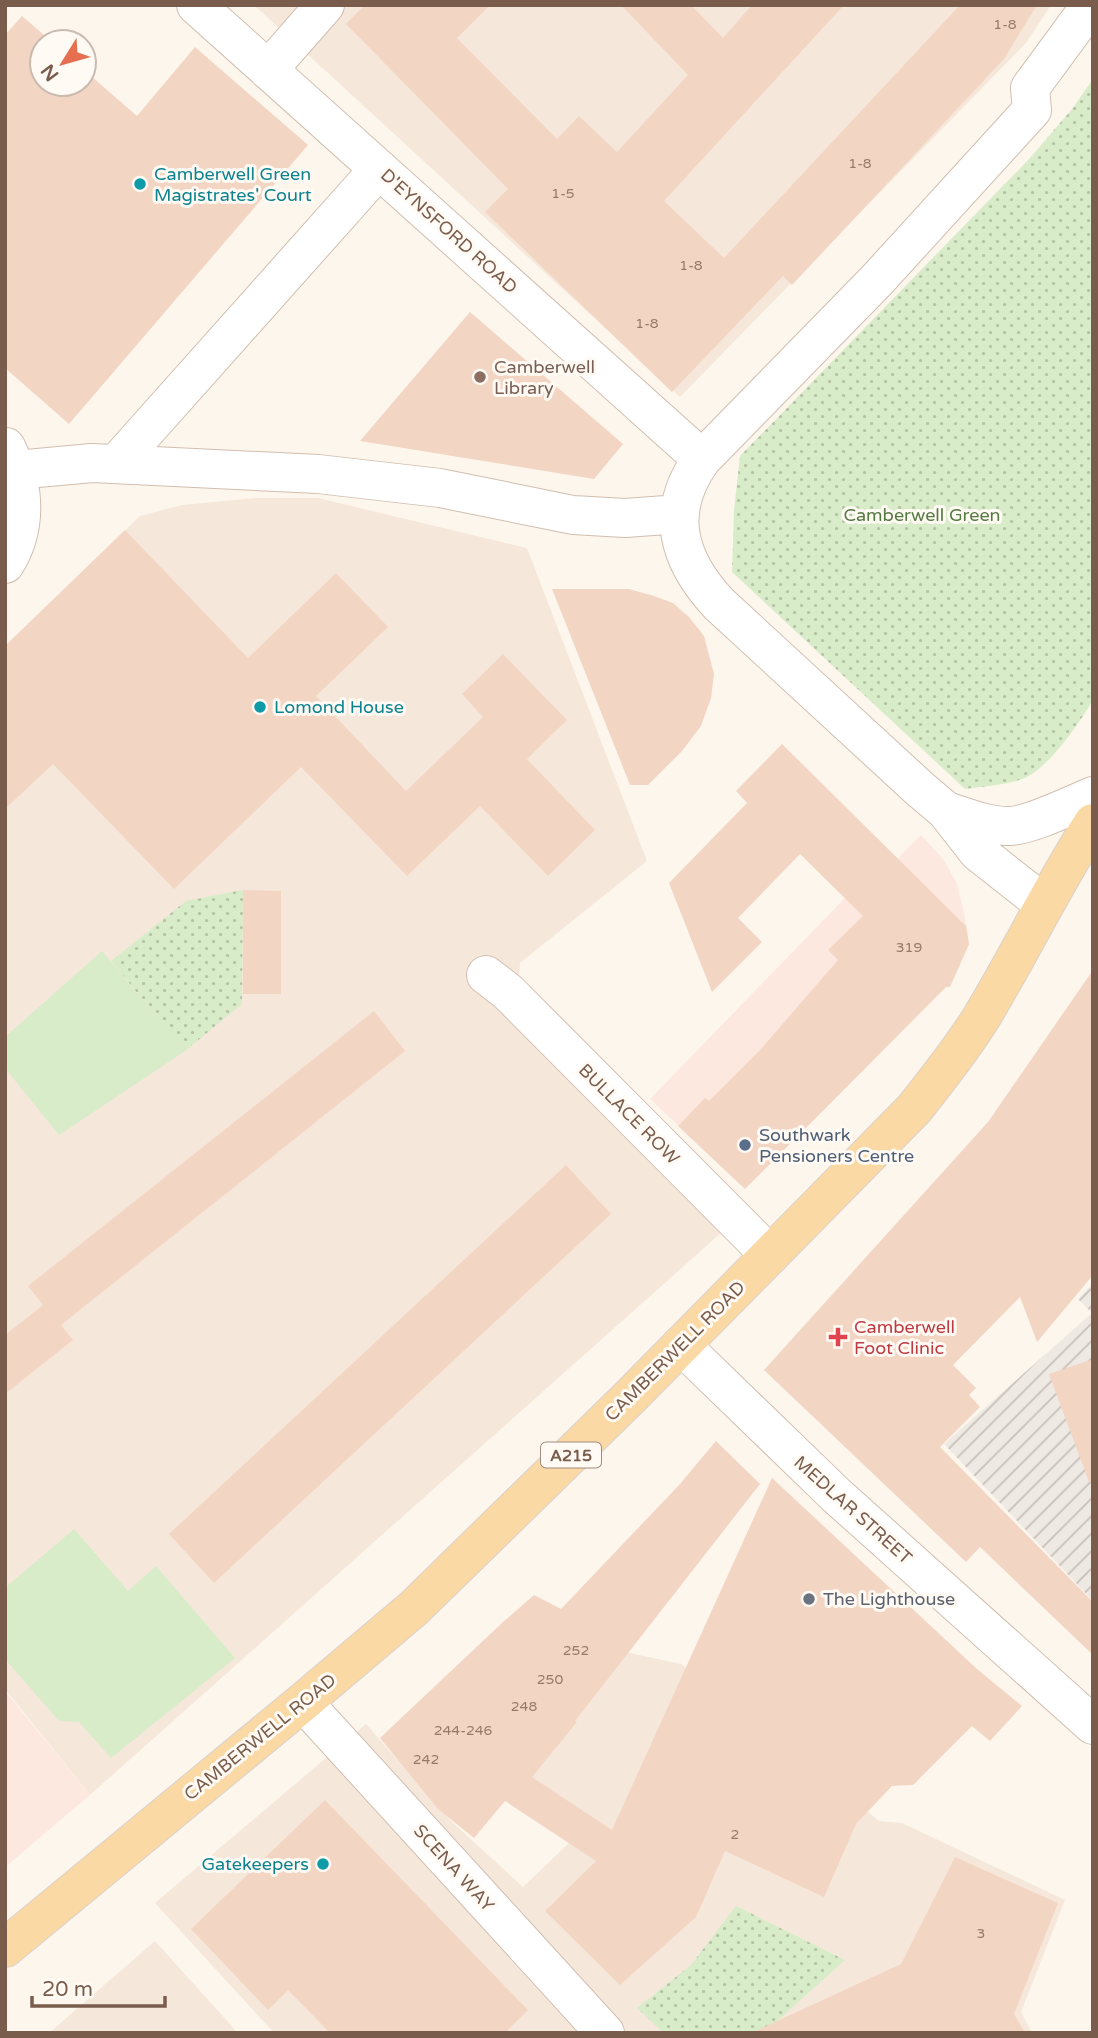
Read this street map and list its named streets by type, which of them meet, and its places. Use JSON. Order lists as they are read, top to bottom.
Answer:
{
  "streets": {
    "main road": ["CAMBERWELL ROAD", "A215"],
    "street": [
      "D'EYNSFORD ROAD",
      "BULLACE ROW",
      "MEDLAR STREET",
      "SCENA WAY"
    ]
  },
  "crossings": [
    ["BULLACE ROW", "CAMBERWELL ROAD"],
    ["CAMBERWELL ROAD", "A215"],
    ["CAMBERWELL ROAD", "MEDLAR STREET"],
    ["CAMBERWELL ROAD", "SCENA WAY"]
  ],
  "parks": ["Camberwell Green"],
  "places": {
    "other": [
      "Camberwell Green Magistrates' Court",
      "Camberwell Library",
      "Lomond House",
      "Southwark Pensioners Centre",
      "The Lighthouse",
      "Gatekeepers"
    ],
    "health": ["Camberwell Foot Clinic"]
  },
  "house_numbers": [
    "1-8",
    "1-8",
    "1-5",
    "1-8",
    "1-8",
    "319",
    "252",
    "250",
    "248",
    "244-246",
    "242",
    "2",
    "3"
  ],
  "scale_bar": "20 m",
  "north": "bottom left"
}
